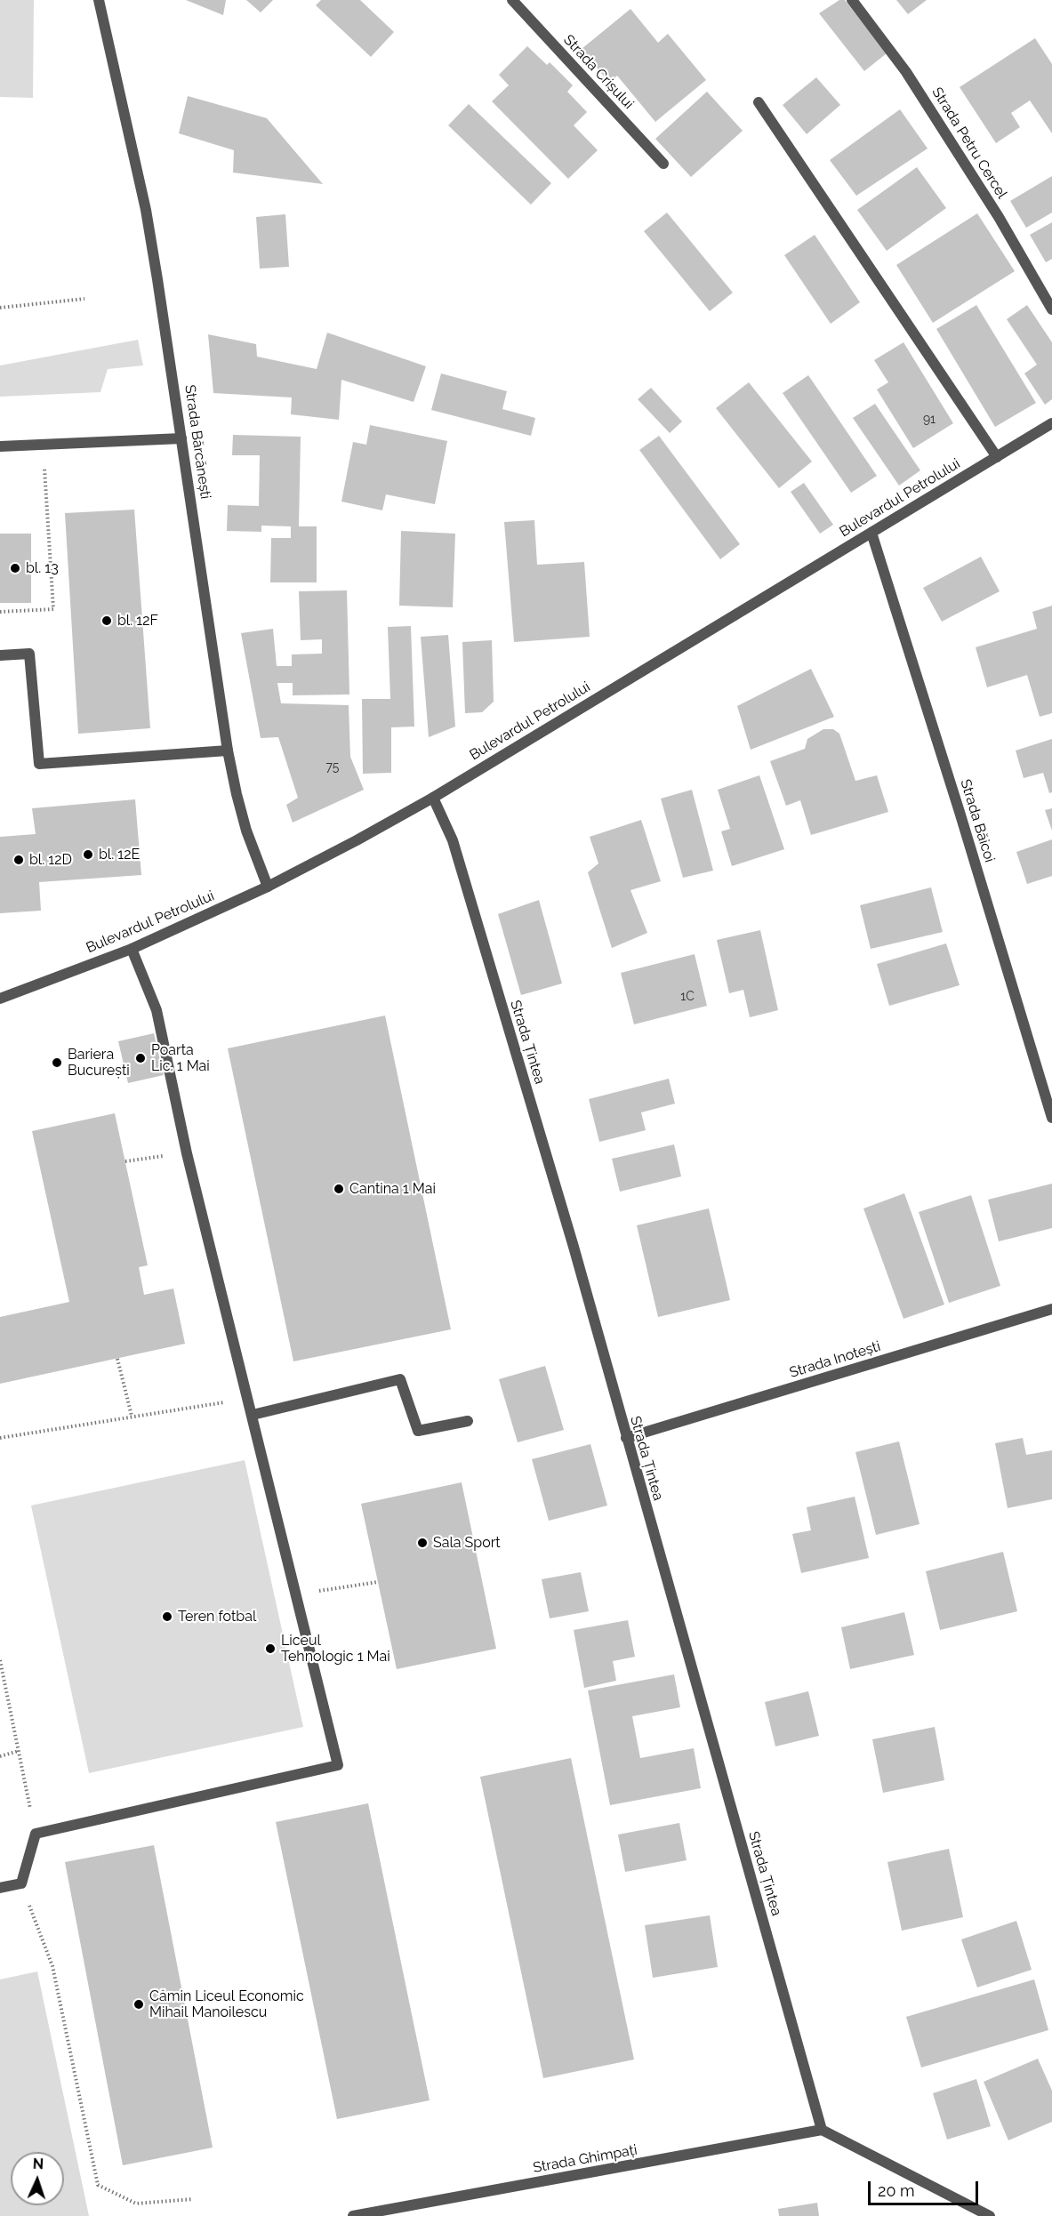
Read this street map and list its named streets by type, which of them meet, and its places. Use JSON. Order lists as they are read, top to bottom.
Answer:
{
  "streets": {
    "street": [
      "Strada Crișului",
      "Strada Petru Cercel",
      "Strada Bărcănești",
      "Bulevardul Petrolului",
      "Strada Băicoi",
      "Strada Țintea",
      "Strada Inotești",
      "Strada Ghimpați"
    ]
  },
  "crossings": [
    ["Strada Bărcănești", "Bulevardul Petrolului"],
    ["Bulevardul Petrolului", "Strada Băicoi"],
    ["Bulevardul Petrolului", "Strada Țintea"],
    ["Strada Țintea", "Strada Inotești"],
    ["Strada Țintea", "Strada Ghimpați"]
  ],
  "places": [
    "bl. 13",
    "bl. 12F",
    "bl. 12E",
    "bl. 12D",
    "Poarta Lic. 1 Mai",
    "Bariera București",
    "Cantina 1 Mai",
    "Sala Sport",
    "Teren fotbal",
    "Liceul Tehnologic 1 Mai",
    "Cămin Liceul Economic Mihail Manoilescu"
  ],
  "house_numbers": ["91", "75", "1C"],
  "scale_bar": "20 m",
  "north": "top"
}
